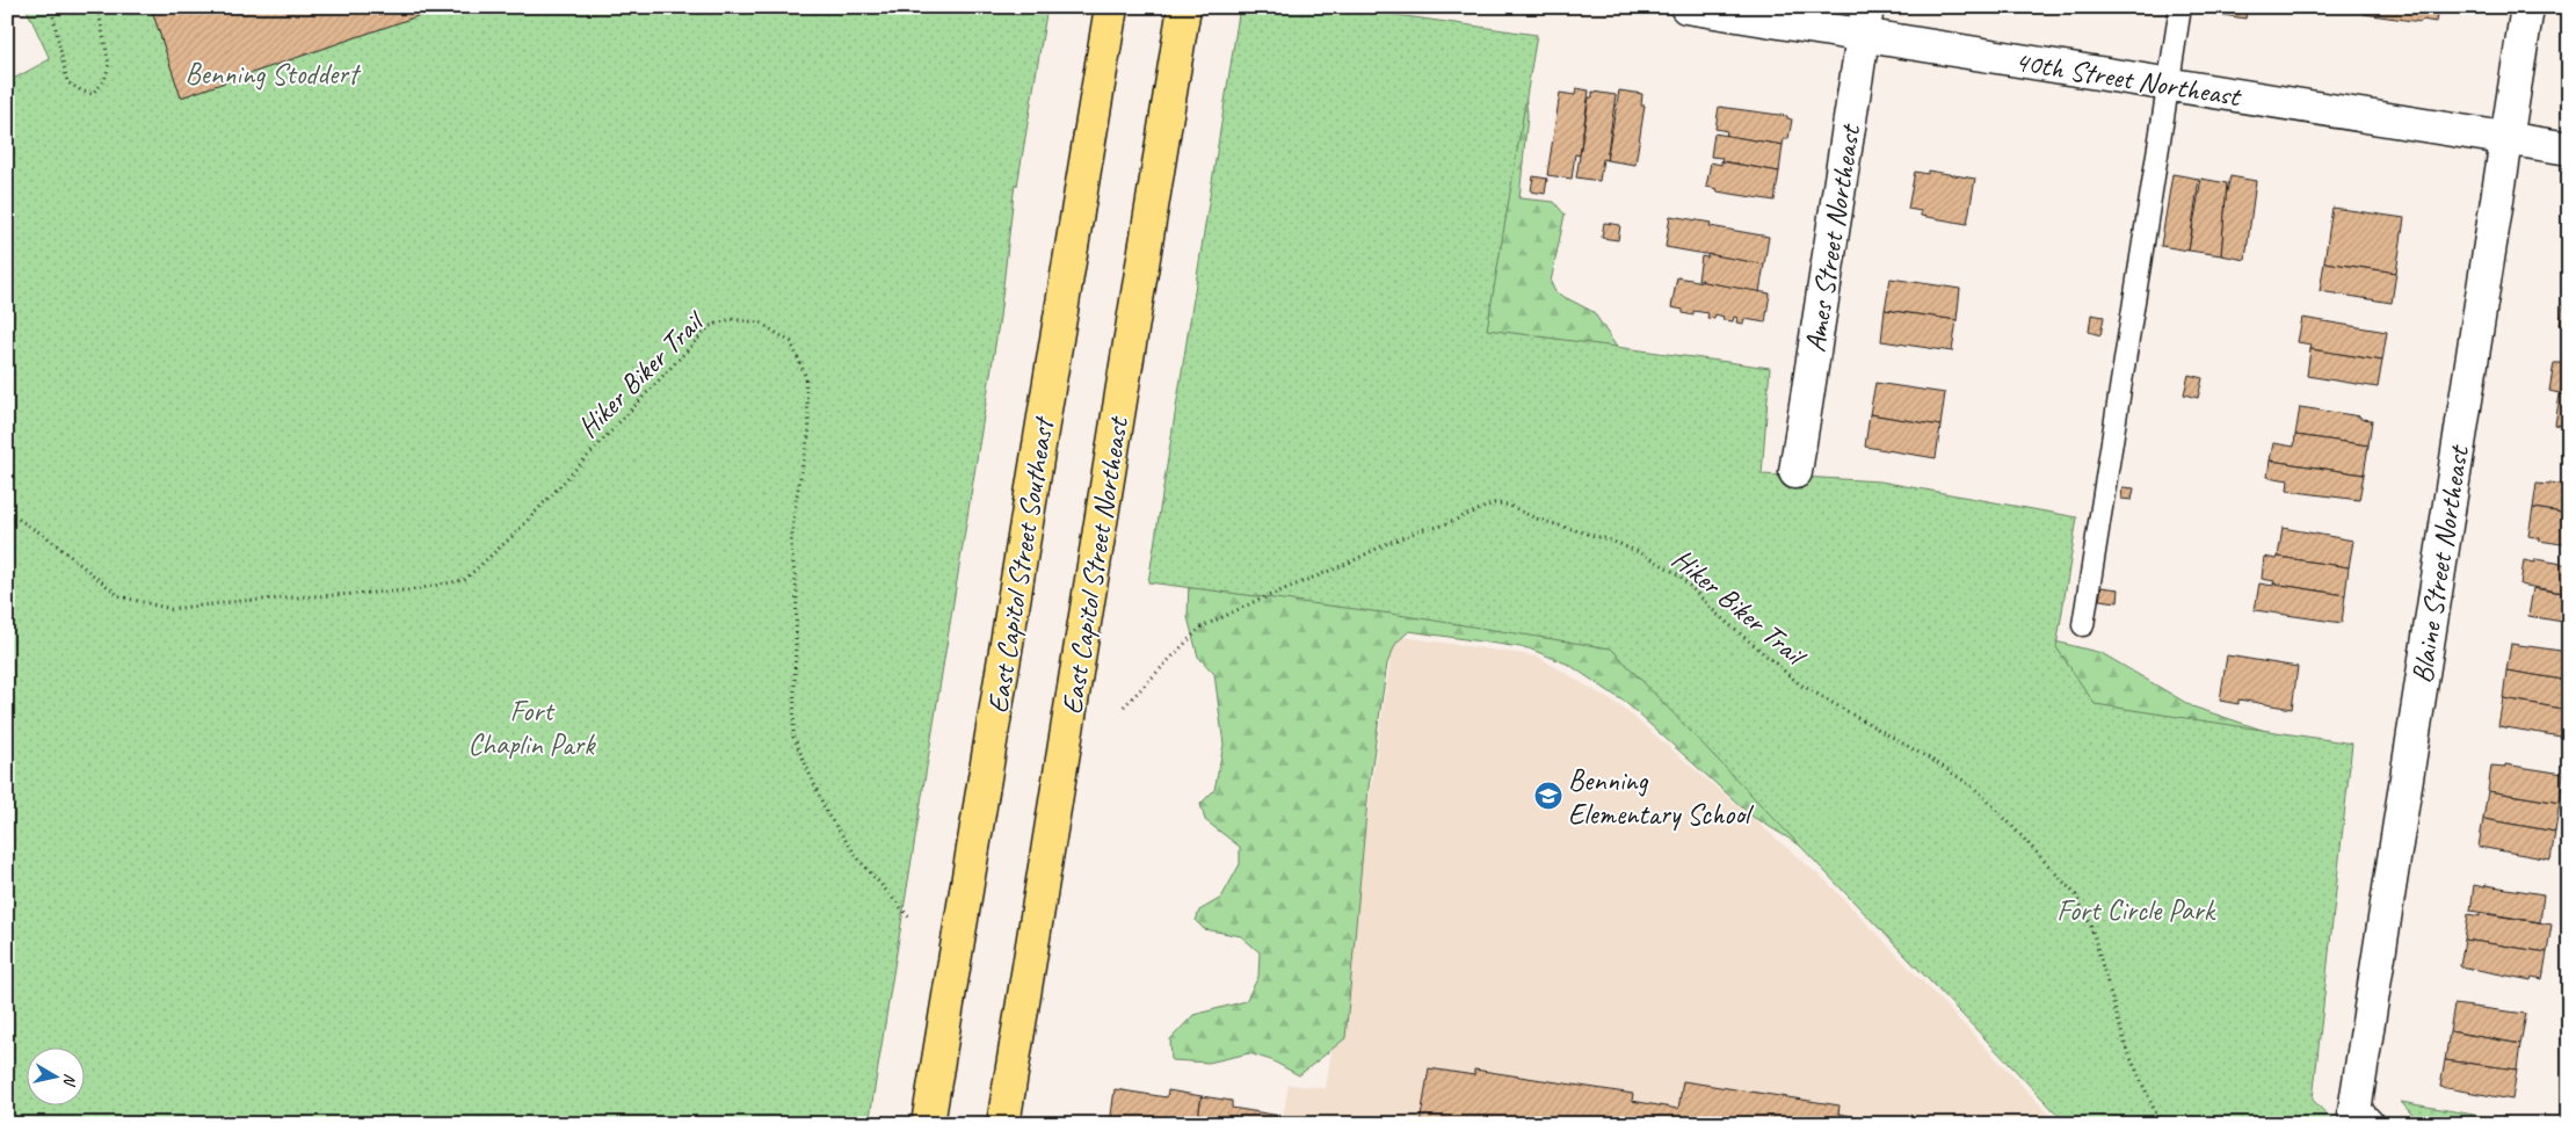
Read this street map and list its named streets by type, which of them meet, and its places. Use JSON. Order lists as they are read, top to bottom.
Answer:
{
  "streets": {
    "main road": ["East Capitol Street Southeast", "East Capitol Street Northeast"],
    "street": ["40th Street Northeast", "Ames Street Northeast", "Blaine Street Northeast"],
    "path": ["Hiker Biker Trail"]
  },
  "crossings": [
    ["40th Street Northeast", "Ames Street Northeast"],
    ["40th Street Northeast", "Blaine Street Northeast"]
  ],
  "parks": ["Benning Stoddert", "Fort Chaplin Park", "Fort Circle Park"],
  "places": {
    "school or university": ["Benning Elementary School"]
  },
  "north": "right"
}
